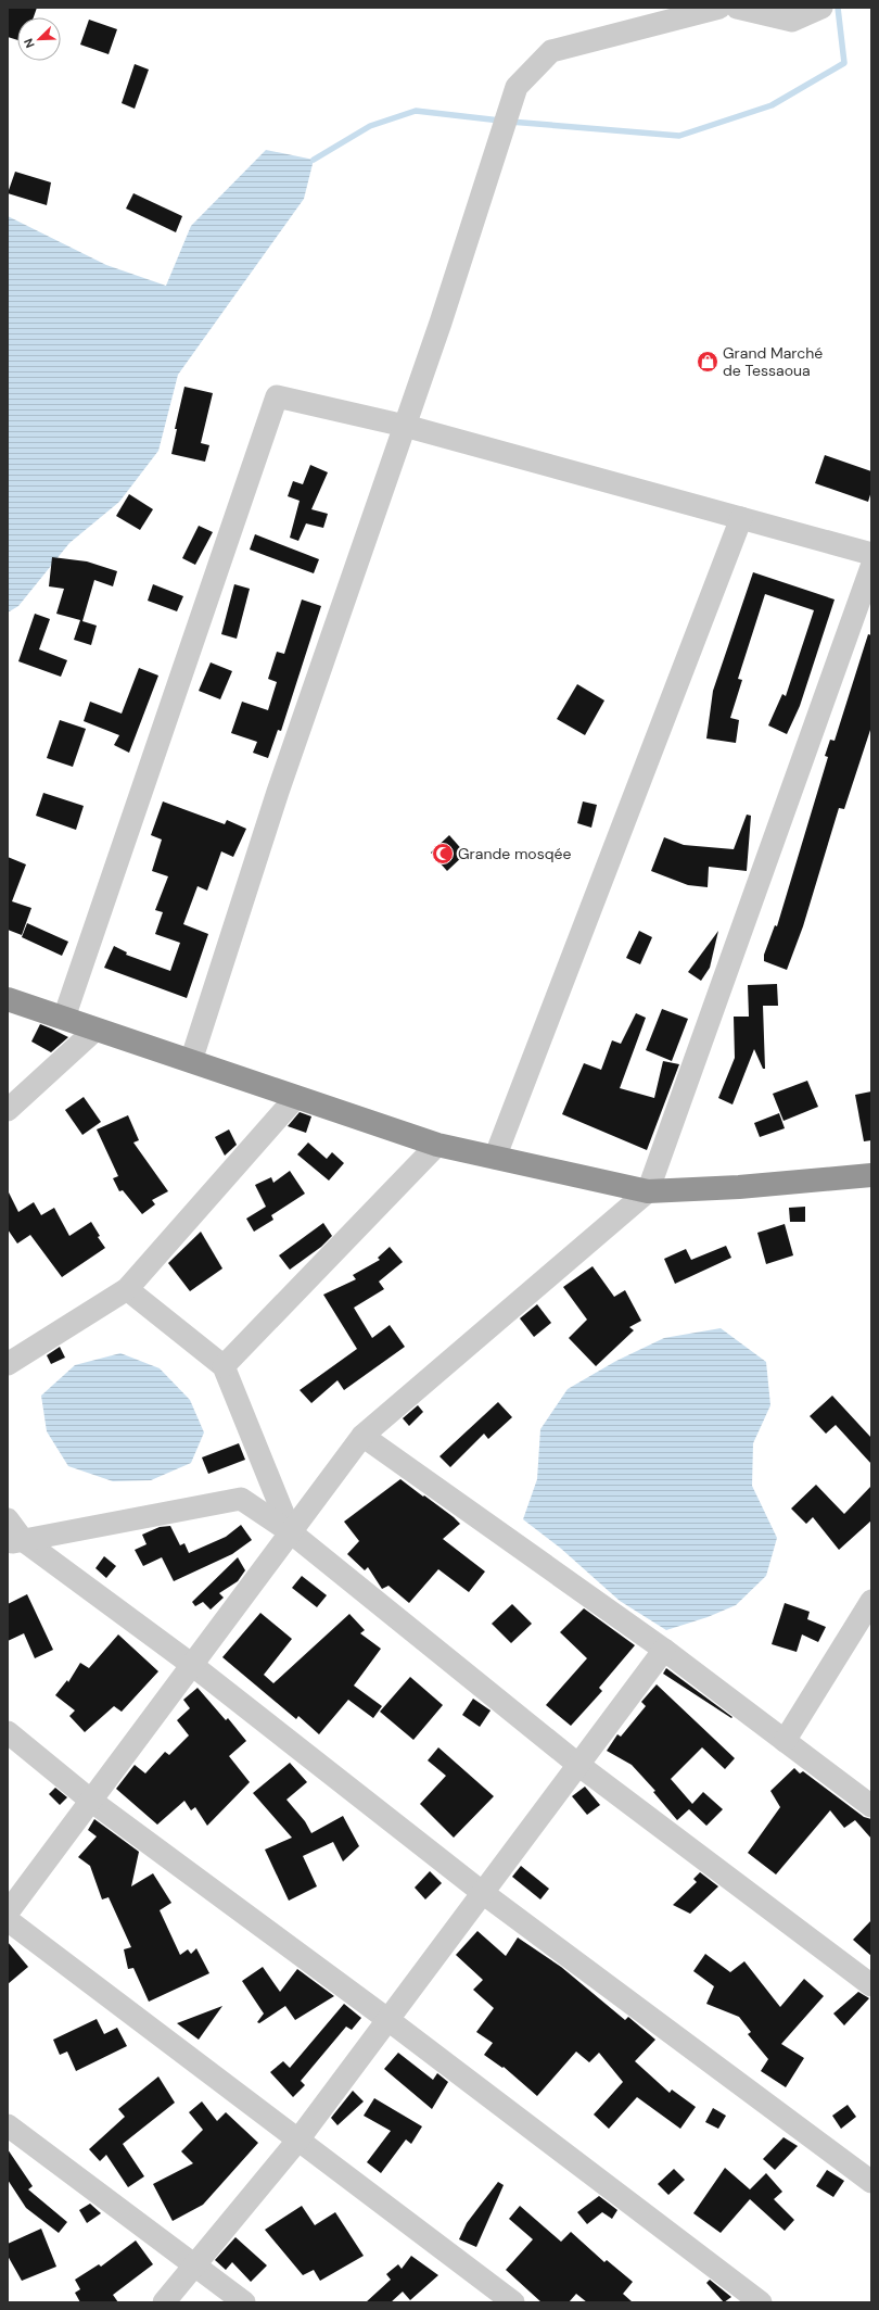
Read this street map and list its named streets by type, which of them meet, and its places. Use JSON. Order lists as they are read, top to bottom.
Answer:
{
  "places": {
    "shop": ["Grand Marché de Tessaoua"],
    "mosque": ["Grande mosqée"]
  },
  "north": "bottom left"
}
